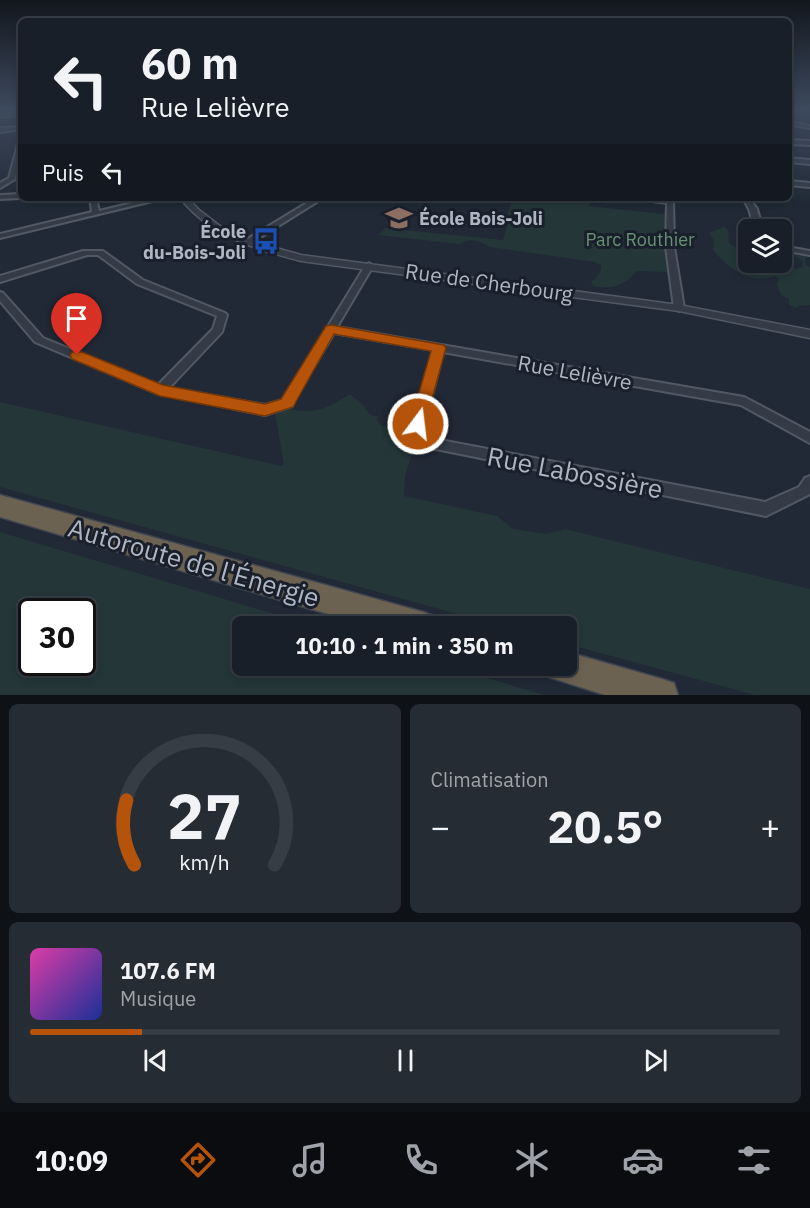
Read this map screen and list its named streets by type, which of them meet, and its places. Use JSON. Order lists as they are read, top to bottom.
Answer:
{
  "streets": {
    "highway": ["Autoroute de l'Énergie"],
    "street": ["Rue de Cherbourg", "Rue Lelièvre", "Rue Labossière"]
  },
  "crossings": [
    ["Rue Lelièvre", "Rue Labossière"]
  ],
  "parks": ["Parc Routhier"],
  "places": {
    "school or university": ["École Bois-Joli"],
    "bus stop": ["École du-Bois-Joli"]
  },
  "page": {
    "turn": ["60 m", "Rue Lelièvre"],
    "then": "Puis",
    "limit": "30",
    "trip": "10:10 · 1 min · 350 m",
    "tile": "Climatisation",
    "heat": ["−", "20.5°", "+"],
    "song": ["107.6 FM", "Musique"],
    "tabs": "10:09",
    "gauge": ["27", "km/h"]
  }
}
